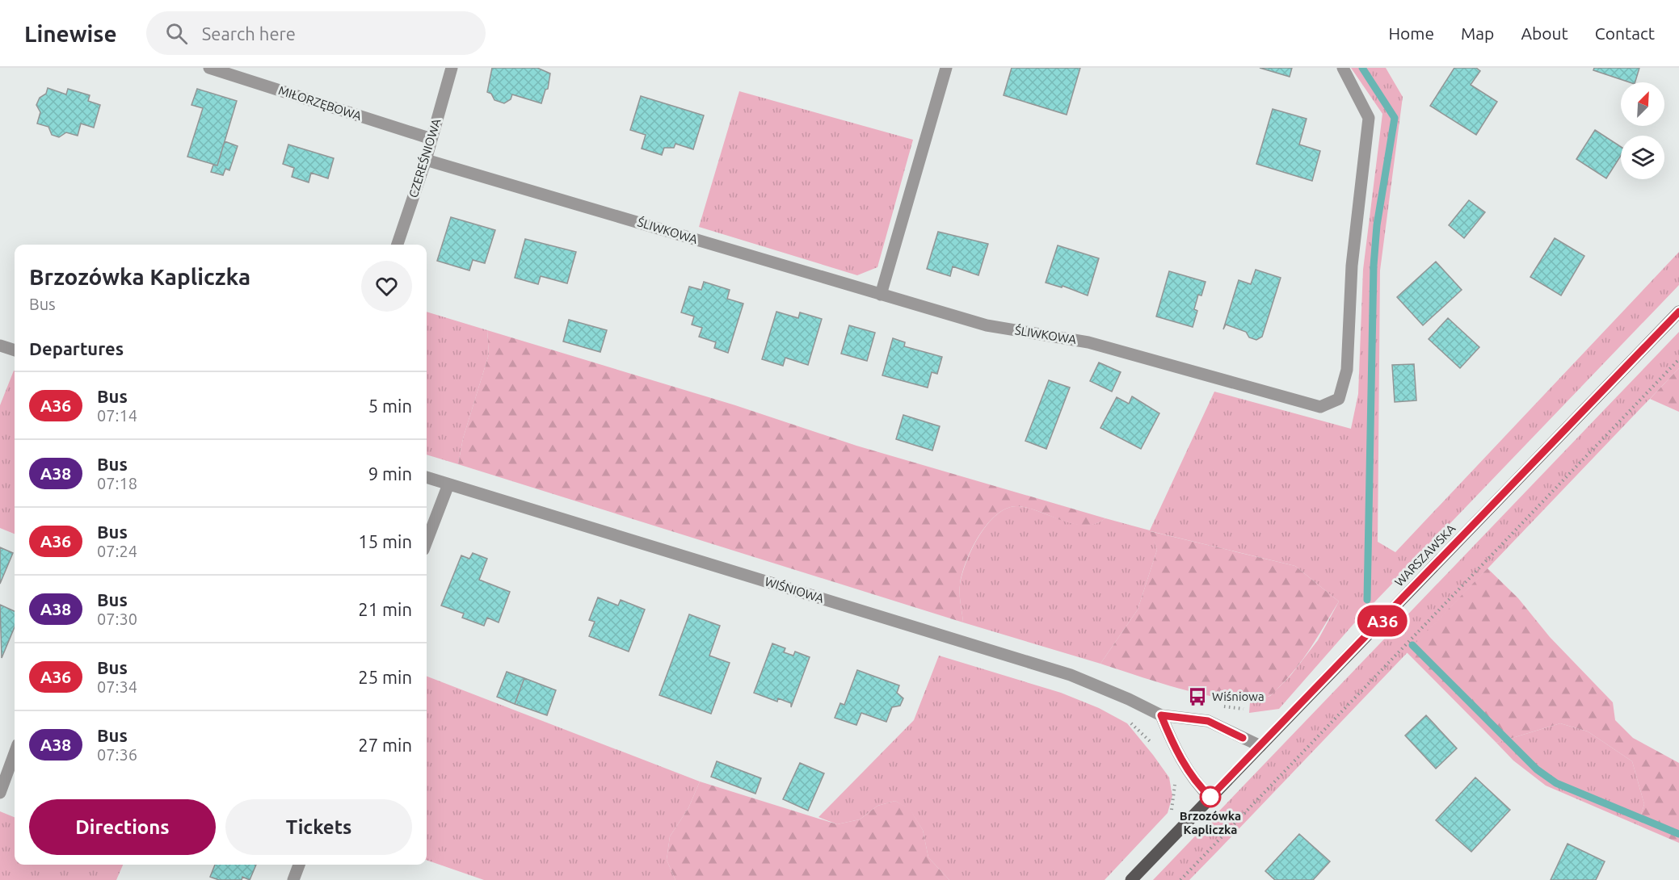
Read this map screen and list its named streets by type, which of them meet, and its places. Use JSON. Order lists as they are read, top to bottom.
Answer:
{
  "streets": {
    "main road": ["WARSZAWSKA"],
    "street": [
      "MIŁORZĘBOWA",
      "CZEREŚNIOWA",
      "ŚLIWKOWA",
      "WIŚNIOWA"
    ]
  },
  "crossings": [
    ["MIŁORZĘBOWA", "CZEREŚNIOWA"],
    ["CZEREŚNIOWA", "ŚLIWKOWA"],
    ["WARSZAWSKA", "WIŚNIOWA"]
  ],
  "places": {
    "bus stop": ["Wiśniowa"],
    "other": ["Brzozówka Kapliczka"]
  },
  "lines": ["bus line A36"],
  "north": "top right",
  "page": {
    "header": "Linewise",
    "search": "Search here",
    "nav": [
      "Home",
      "Map",
      "About",
      "Contact"
    ],
    "on_map": "A36",
    "heading": [
      ["Brzozówka Kapliczka", "Bus"],
      "Departures"
    ],
    "list": [
      {
        "mark": "A36",
        "name": "Bus",
        "note": "07:14",
        "value": "5 min"
      },
      {
        "mark": "A38",
        "name": "Bus",
        "note": "07:18",
        "value": "9 min"
      },
      {
        "mark": "A36",
        "name": "Bus",
        "note": "07:24",
        "value": "15 min"
      },
      {
        "mark": "A38",
        "name": "Bus",
        "note": "07:30",
        "value": "21 min"
      },
      {
        "mark": "A36",
        "name": "Bus",
        "note": "07:34",
        "value": "25 min"
      },
      {
        "mark": "A38",
        "name": "Bus",
        "note": "07:36",
        "value": "27 min"
      }
    ],
    "buttons": ["Directions", "Tickets"]
  }
}
